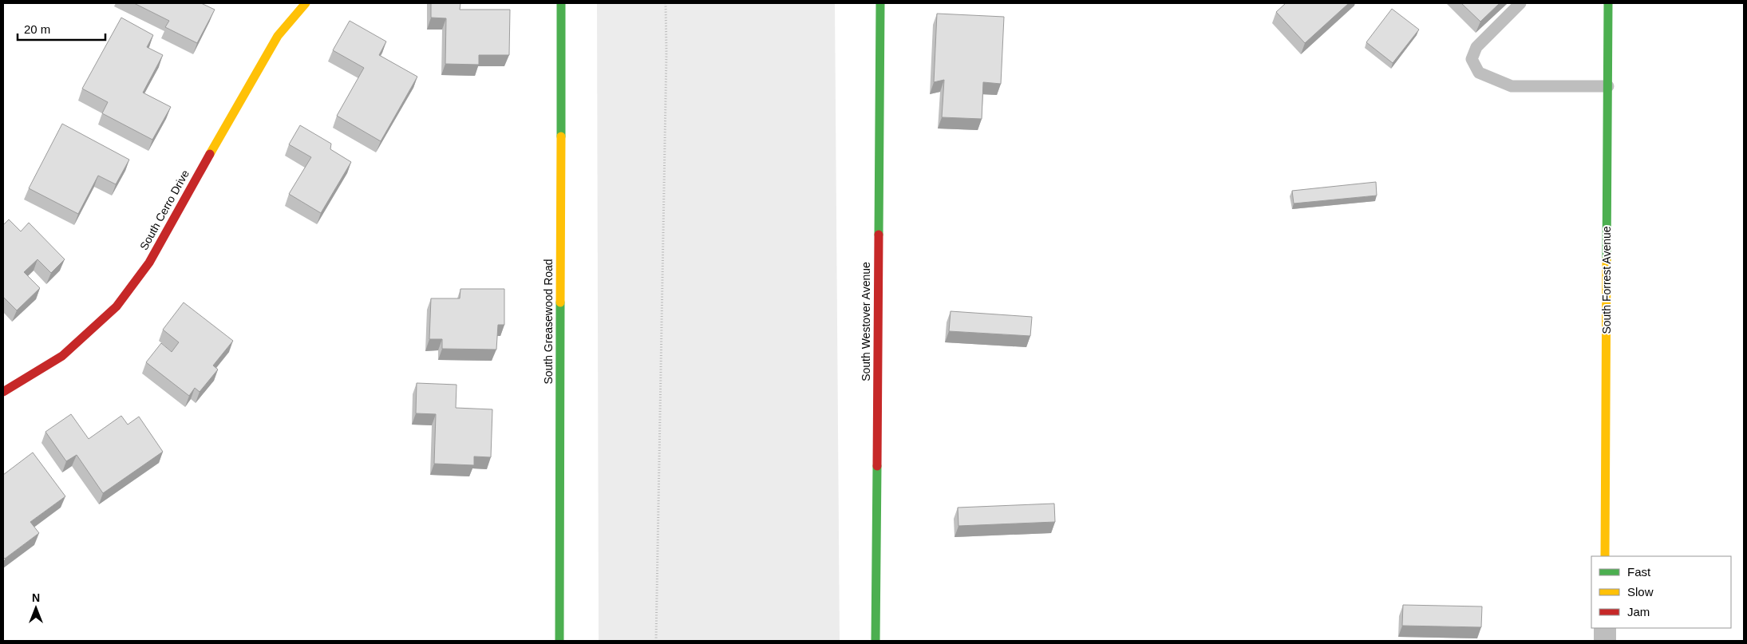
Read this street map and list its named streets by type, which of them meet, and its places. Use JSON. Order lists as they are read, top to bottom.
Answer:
{
  "streets": {
    "street": [
      "South Cerro Drive",
      "South Forrest Avenue",
      "South Greasewood Road",
      "South Westover Avenue"
    ]
  },
  "legend": ["Fast", "Slow", "Jam"],
  "scale_bar": "20 m",
  "north": "top"
}
